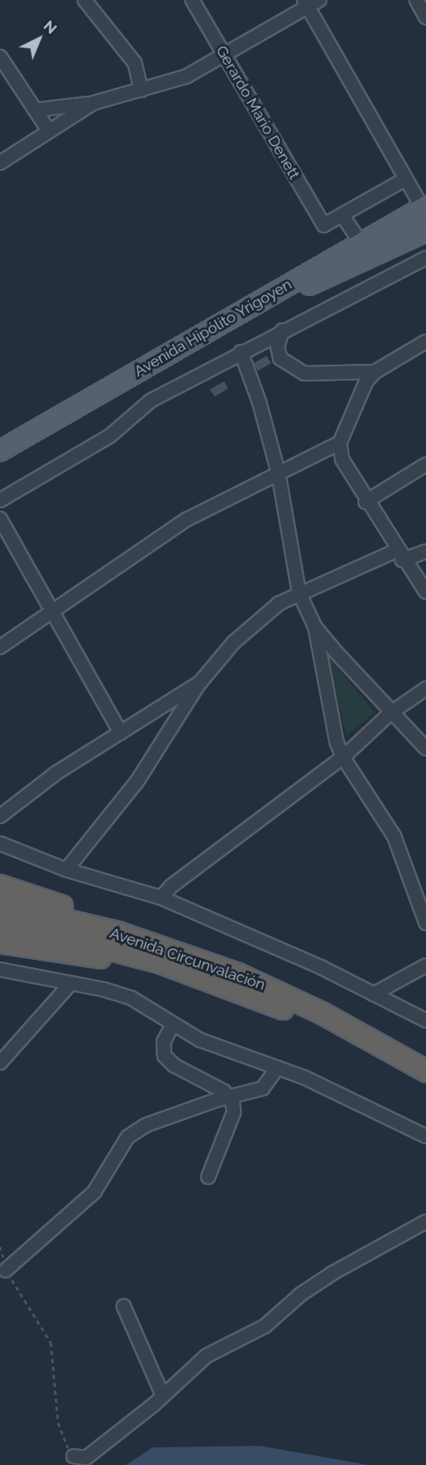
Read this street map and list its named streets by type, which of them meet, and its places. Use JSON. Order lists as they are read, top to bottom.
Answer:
{
  "streets": {
    "highway": ["Avenida Circunvalación"],
    "main road": ["Avenida Hipólito Yrigoyen"],
    "street": ["Gerardo Mario Denett"]
  },
  "north": "top right"
}
